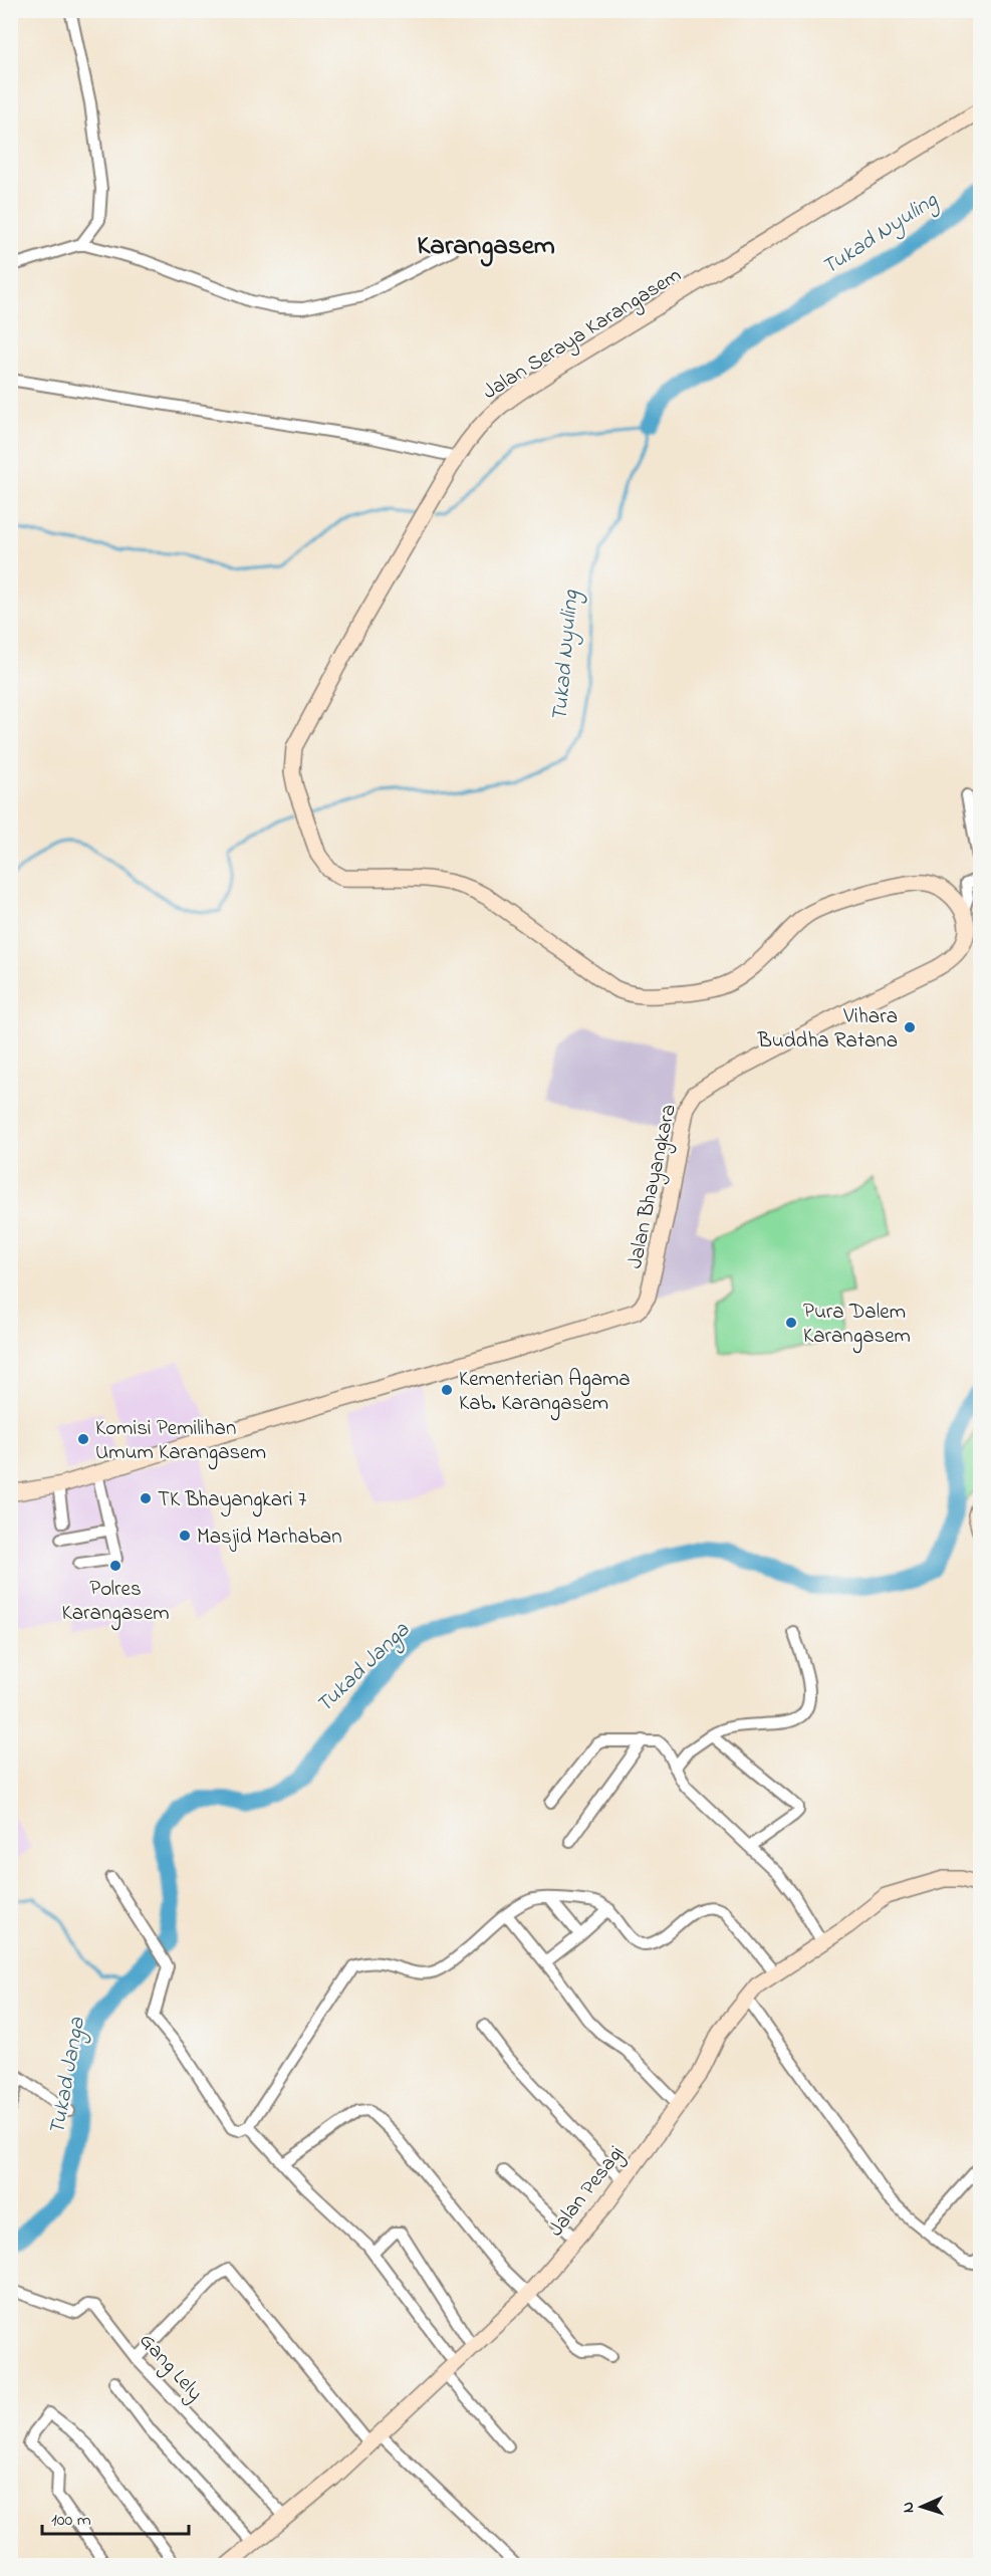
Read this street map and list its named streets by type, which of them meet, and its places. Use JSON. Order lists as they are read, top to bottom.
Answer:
{
  "streets": {
    "street": [
      "Jalan Seraya Karangasem",
      "Jalan Bhayangkara",
      "Jalan Pesagi",
      "Gang Lely"
    ]
  },
  "crossings": [
    ["Jalan Seraya Karangasem", "Jalan Bhayangkara"],
    ["Jalan Pesagi", "Gang Lely"]
  ],
  "districts": ["Karangasem"],
  "water": ["Tukad Nyuling", "Tukad Janga"],
  "places": [
    "Vihara Buddha Ratana",
    "Pura Dalem Karangasem",
    "Kementerian Agama Kab. Karangasem",
    "Komisi Pemilihan Umum Karangasem",
    "TK Bhayangkari 7",
    "Masjid Marhaban",
    "Polres Karangasem"
  ],
  "scale_bar": "100 m",
  "north": "left"
}
